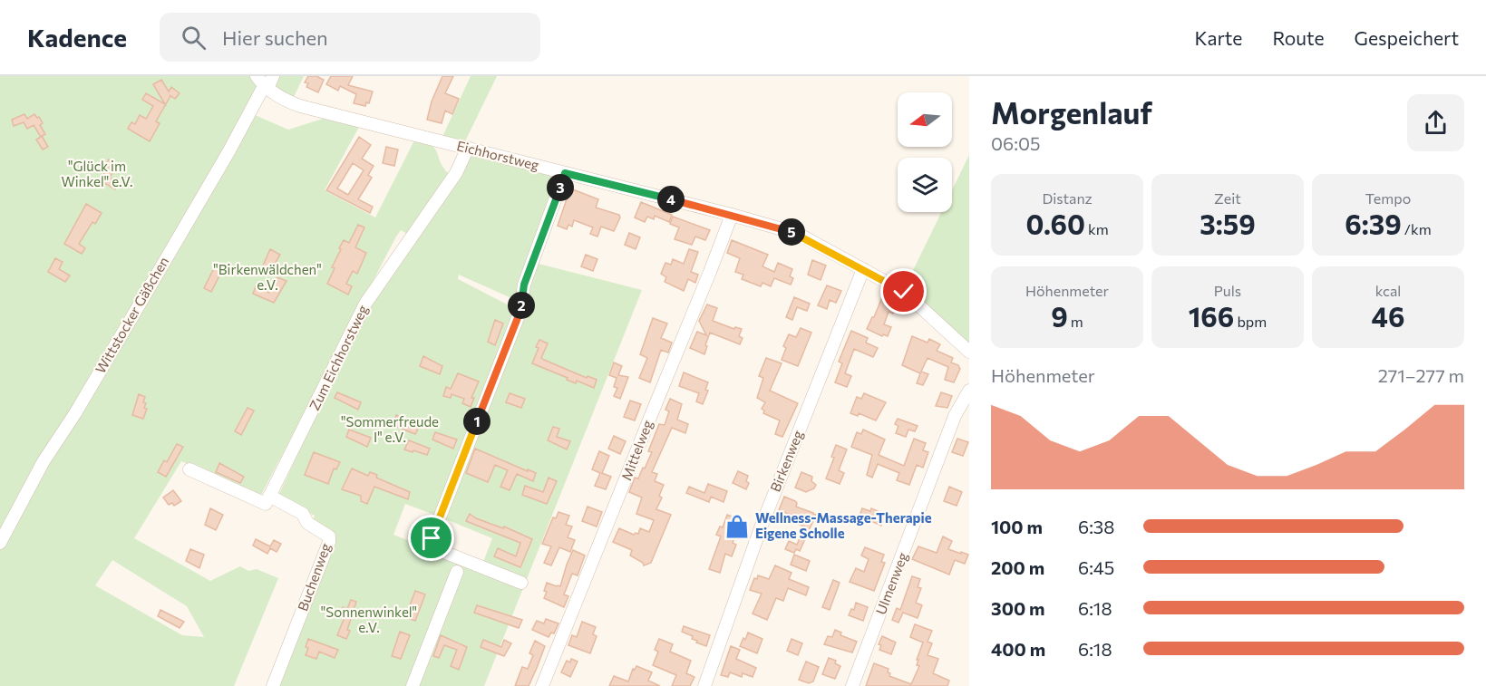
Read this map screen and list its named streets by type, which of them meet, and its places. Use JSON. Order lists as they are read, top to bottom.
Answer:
{
  "streets": {
    "street": [
      "Eichhorstweg",
      "Wittstocker Gäßchen",
      "Zum Eichhorstweg",
      "Mittelweg",
      "Birkenweg",
      "Buchenweg",
      "Ulmenweg"
    ]
  },
  "crossings": [
    ["Eichhorstweg", "Wittstocker Gäßchen"],
    ["Eichhorstweg", "Zum Eichhorstweg"],
    ["Eichhorstweg", "Mittelweg"],
    ["Eichhorstweg", "Birkenweg"],
    ["Zum Eichhorstweg", "Buchenweg"]
  ],
  "parks": [
    "\"Glück im Winkel\" e.V.",
    "\"Birkenwäldchen\" e.V.",
    "\"Sommerfreude I\" e.V.",
    "\"Sonnenwinkel\" e.V."
  ],
  "places": {
    "shop": ["Wellness-Massage-Therapie Eigene Scholle"]
  },
  "north": "left",
  "page": {
    "header": "Kadence",
    "search": "Hier suchen",
    "nav": ["Karte", "Route", "Gespeichert"],
    "heading": ["Morgenlauf", "06:05"],
    "stats": [
      ["Distanz", "0.60 km"],
      ["Zeit", "3:59"],
      ["Tempo", "6:39 /km"],
      ["Höhenmeter", "9 m"],
      ["Puls", "166 bpm"],
      ["kcal", "46"]
    ],
    "pins": [
      "3",
      "4",
      "5",
      "2",
      "1"
    ],
    "chart": ["Höhenmeter", "271–277 m"],
    "list": [
      {
        "name": "100 m",
        "note": "6:38"
      },
      {
        "name": "200 m",
        "note": "6:45"
      },
      {
        "name": "300 m",
        "note": "6:18"
      },
      {
        "name": "400 m",
        "note": "6:18"
      }
    ]
  }
}
